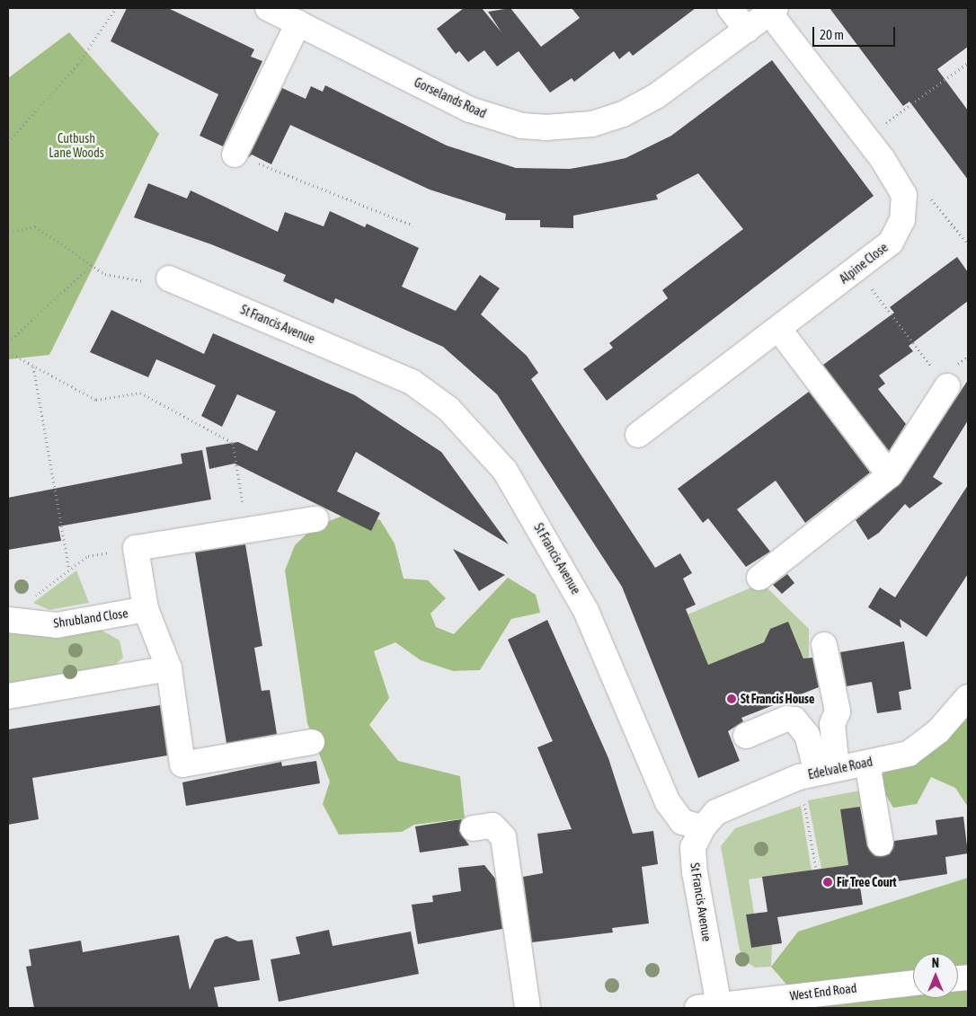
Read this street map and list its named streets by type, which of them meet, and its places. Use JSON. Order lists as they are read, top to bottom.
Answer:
{
  "streets": {
    "street": [
      "Gorselands Road",
      "Alpine Close",
      "St Francis Avenue",
      "Shrubland Close",
      "Edelvale Road",
      "West End Road"
    ]
  },
  "crossings": [
    ["St Francis Avenue", "Edelvale Road"],
    ["St Francis Avenue", "West End Road"]
  ],
  "parks": ["Cutbush Lane Woods"],
  "places": ["St Francis House", "Fir Tree Court"],
  "scale_bar": "20 m",
  "north": "top"
}
